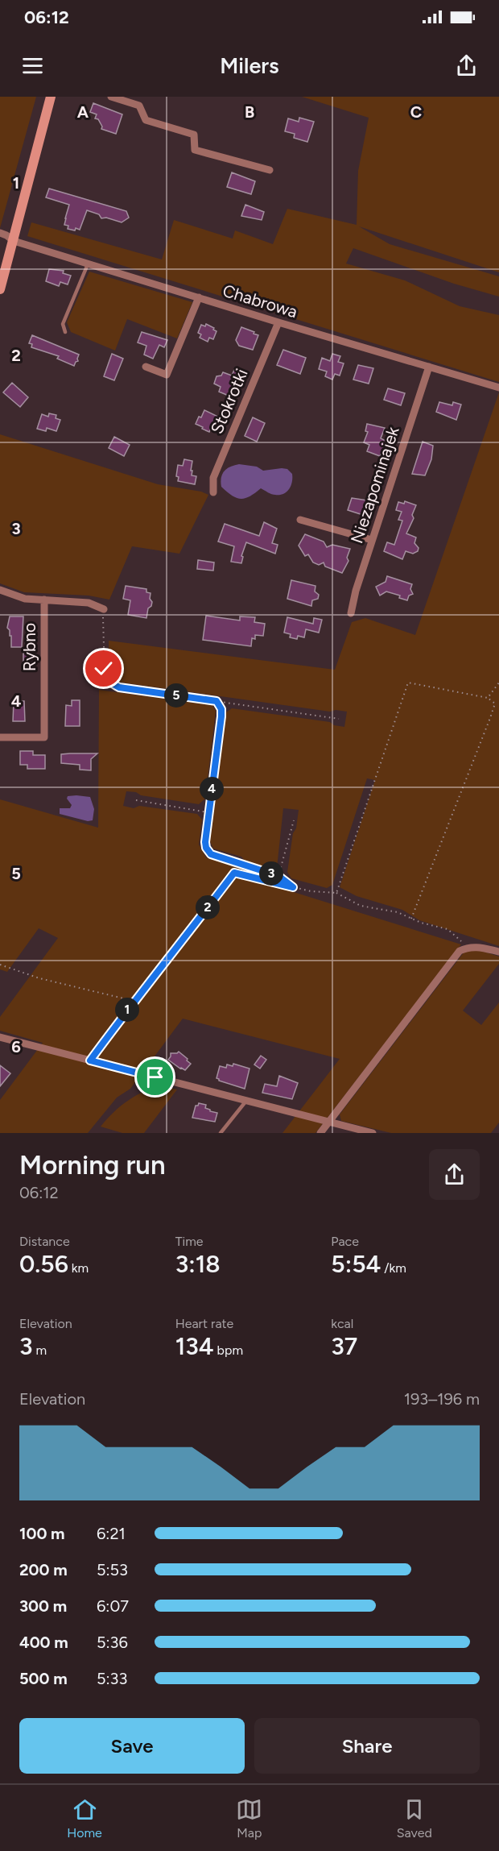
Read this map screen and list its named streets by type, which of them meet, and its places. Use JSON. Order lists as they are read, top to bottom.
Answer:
{
  "streets": {
    "street": [
      "Chabrowa",
      "Stokrotki",
      "Niezapominajek",
      "Rybno"
    ]
  },
  "crossings": [
    ["Chabrowa", "Stokrotki"],
    ["Chabrowa", "Niezapominajek"]
  ],
  "page": {
    "status": "06:12",
    "header": "Milers",
    "pins": [
      "5",
      "4",
      "3",
      "2",
      "1"
    ],
    "heading": ["Morning run", "06:12"],
    "stats": [
      ["Distance", "0.56 km"],
      ["Time", "3:18"],
      ["Pace", "5:54 /km"],
      ["Elevation", "3 m"],
      ["Heart rate", "134 bpm"],
      ["kcal", "37"]
    ],
    "chart": ["Elevation", "193–196 m"],
    "list": [
      {
        "name": "100 m",
        "note": "6:21"
      },
      {
        "name": "200 m",
        "note": "5:53"
      },
      {
        "name": "300 m",
        "note": "6:07"
      },
      {
        "name": "400 m",
        "note": "5:36"
      },
      {
        "name": "500 m",
        "note": "5:33"
      }
    ],
    "buttons": ["Save", "Share"],
    "tabs": ["Home", "Map", "Saved"]
  },
  "grid": {
    "columns": ["A", "B", "C"],
    "rows": [
      "1",
      "2",
      "3",
      "4",
      "5",
      "6"
    ]
  }
}
